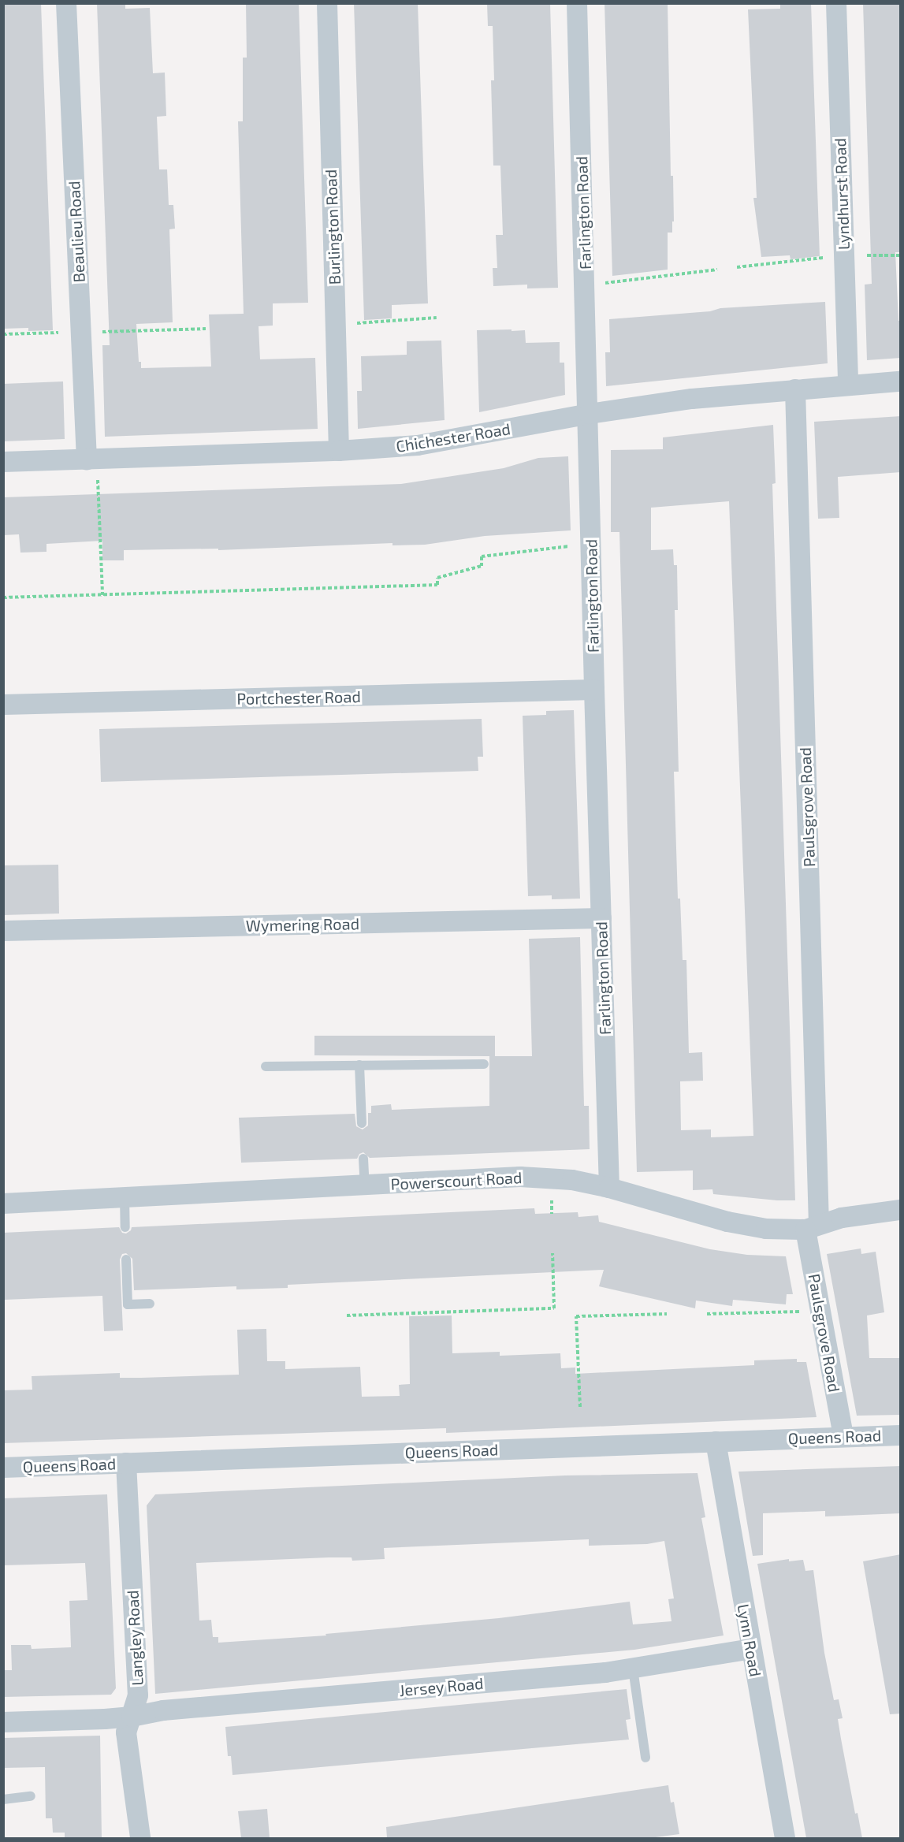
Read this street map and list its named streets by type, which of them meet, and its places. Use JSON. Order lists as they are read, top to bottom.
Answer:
{
  "streets": {
    "street": [
      "Lyndhurst Road",
      "Farlington Road",
      "Burlington Road",
      "Beaulieu Road",
      "Chichester Road",
      "Portchester Road",
      "Paulsgrove Road",
      "Wymering Road",
      "Powerscourt Road",
      "Queens Road",
      "Langley Road",
      "Lynn Road",
      "Jersey Road"
    ]
  },
  "crossings": [
    ["Lyndhurst Road", "Chichester Road"],
    ["Farlington Road", "Chichester Road"],
    ["Farlington Road", "Portchester Road"],
    ["Farlington Road", "Wymering Road"],
    ["Farlington Road", "Powerscourt Road"],
    ["Burlington Road", "Chichester Road"],
    ["Beaulieu Road", "Chichester Road"],
    ["Chichester Road", "Paulsgrove Road"],
    ["Paulsgrove Road", "Powerscourt Road"],
    ["Paulsgrove Road", "Queens Road"],
    ["Queens Road", "Langley Road"],
    ["Queens Road", "Lynn Road"],
    ["Langley Road", "Jersey Road"],
    ["Lynn Road", "Jersey Road"]
  ]
}
